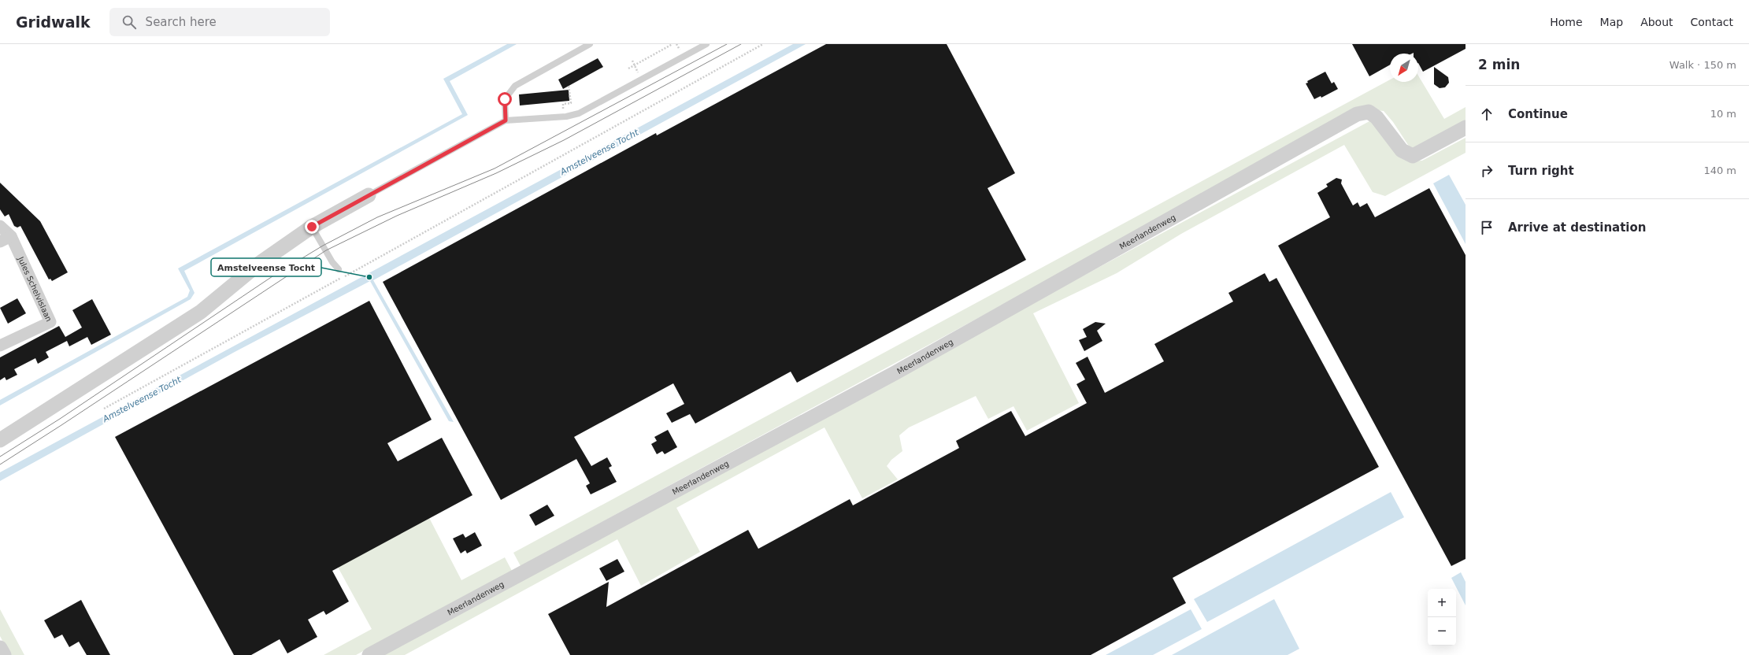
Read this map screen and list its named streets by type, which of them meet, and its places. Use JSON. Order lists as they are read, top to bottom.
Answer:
{
  "streets": {
    "street": ["Meerlandenweg", "Jules Schelvislaan"]
  },
  "water": ["Amstelveense Tocht"],
  "places": ["Amstelveense Tocht"],
  "north": "bottom left",
  "page": {
    "header": "Gridwalk",
    "search": "Search here",
    "nav": [
      "Home",
      "Map",
      "About",
      "Contact"
    ],
    "heading": ["2 min", "Walk · 150 m"],
    "list": [
      ["Continue", "10 m"],
      ["Turn right", "140 m"],
      "Arrive at destination"
    ],
    "map_buttons": ["+", "−"]
  }
}
